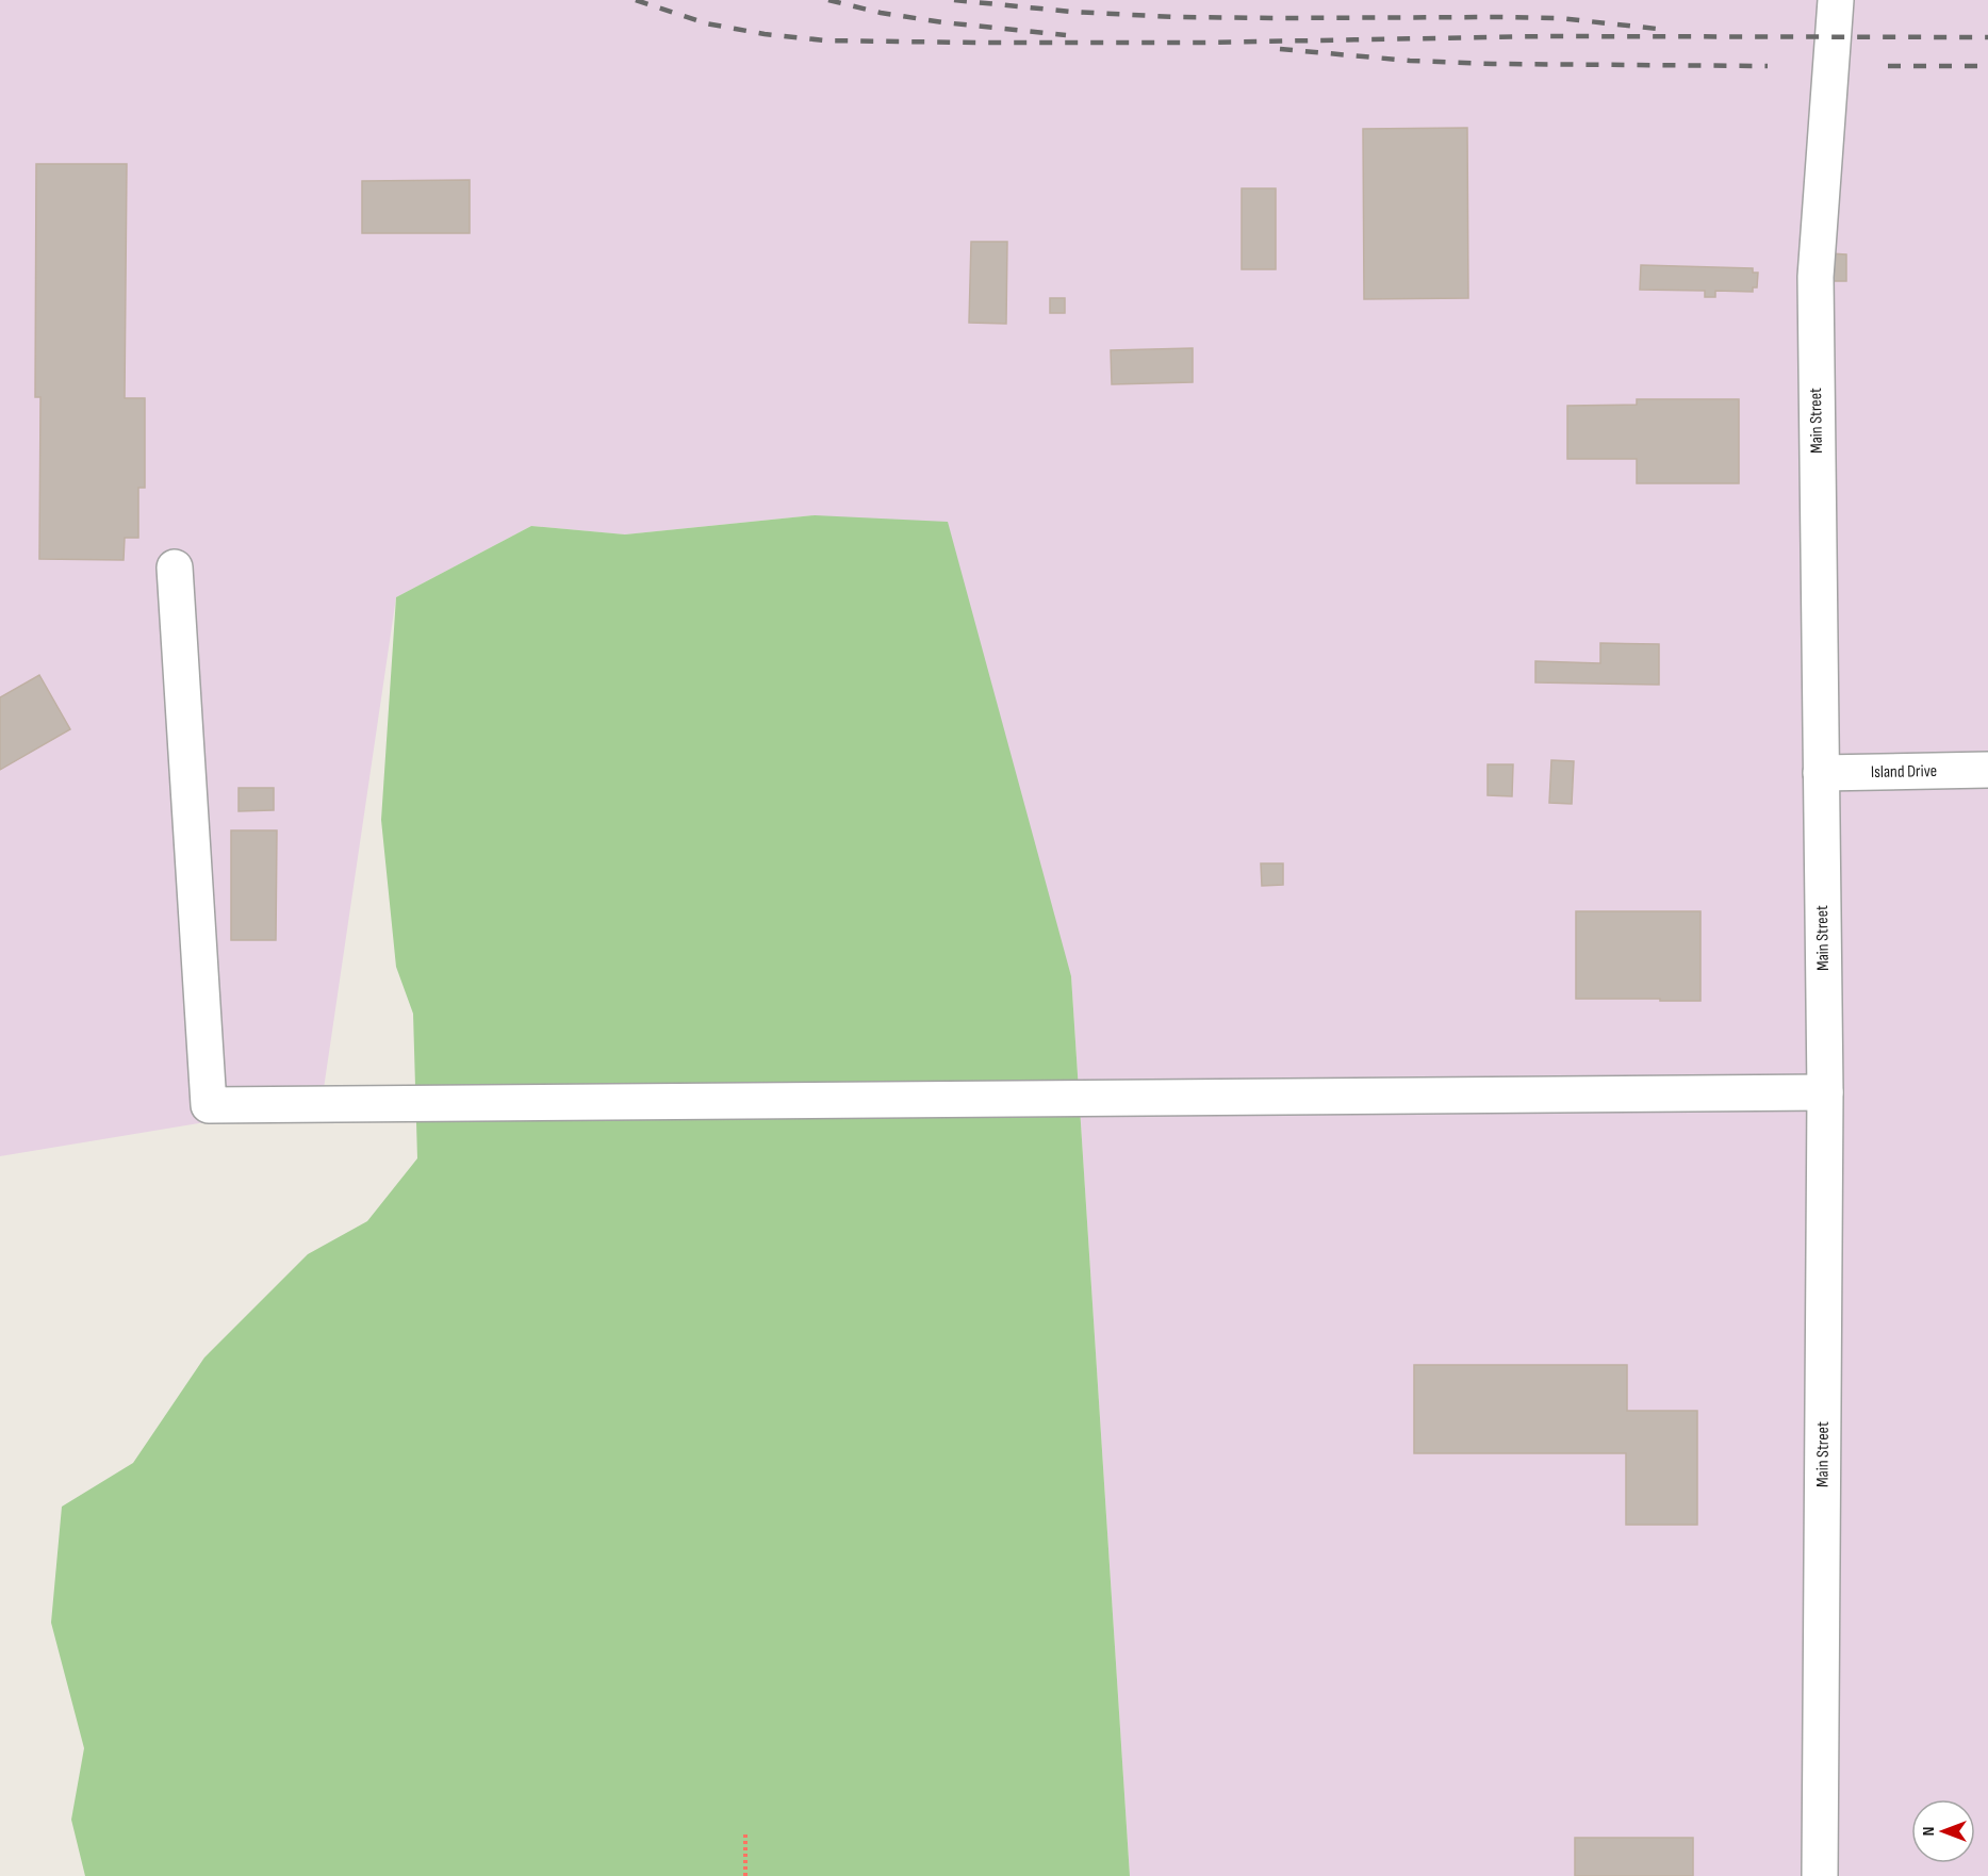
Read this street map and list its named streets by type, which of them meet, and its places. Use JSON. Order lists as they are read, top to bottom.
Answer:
{
  "streets": {
    "street": ["Main Street", "Island Drive"]
  },
  "crossings": [
    ["Main Street", "Island Drive"]
  ],
  "north": "left"
}
